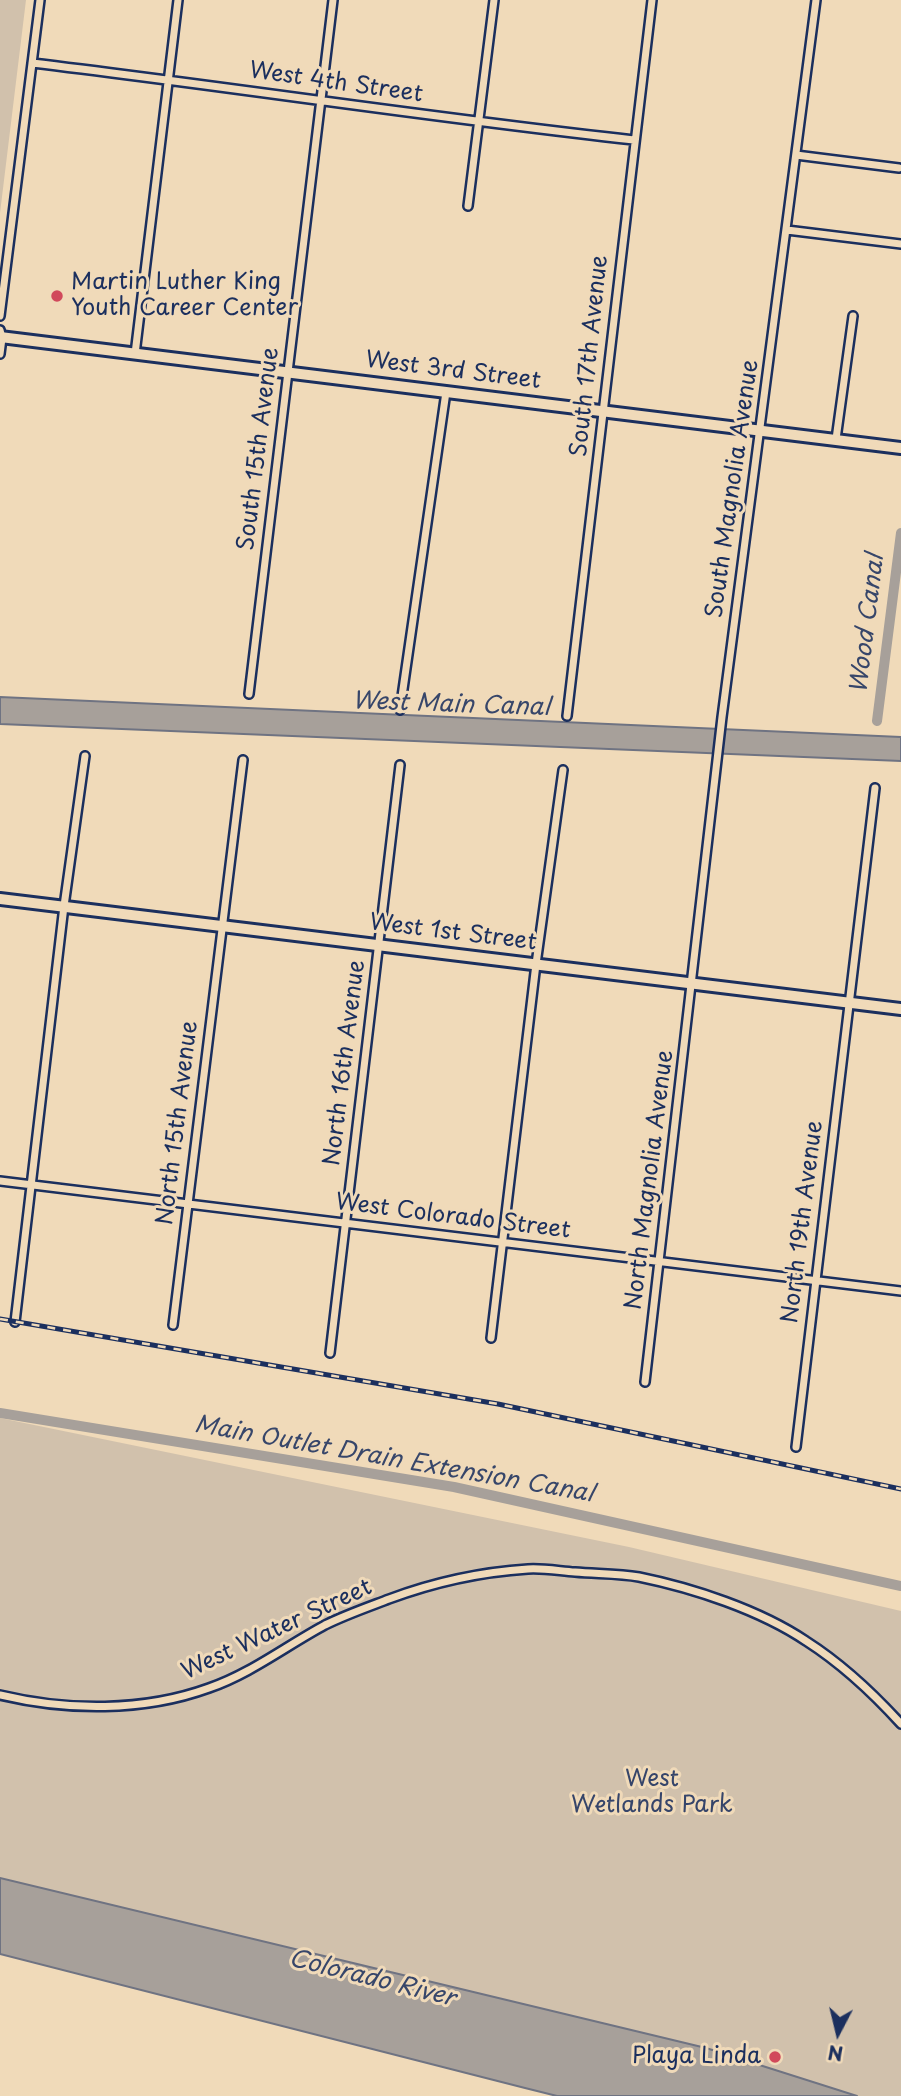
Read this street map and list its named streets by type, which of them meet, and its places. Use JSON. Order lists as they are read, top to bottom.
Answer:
{
  "streets": {
    "main road": ["West 3rd Street", "West 1st Street"],
    "street": [
      "West 4th Street",
      "South 17th Avenue",
      "South 15th Avenue",
      "South Magnolia Avenue",
      "North 16th Avenue",
      "North 15th Avenue",
      "North Magnolia Avenue",
      "West Colorado Street",
      "North 19th Avenue",
      "West Water Street"
    ]
  },
  "crossings": [
    ["West 4th Street", "South 17th Avenue"],
    ["West 4th Street", "South 15th Avenue"],
    ["South 17th Avenue", "West 3rd Street"],
    ["West 3rd Street", "South 15th Avenue"],
    ["West 3rd Street", "South Magnolia Avenue"],
    ["South Magnolia Avenue", "West 1st Street"],
    ["South Magnolia Avenue", "North Magnolia Avenue"],
    ["West 1st Street", "North 16th Avenue"],
    ["West 1st Street", "North 15th Avenue"],
    ["West 1st Street", "North Magnolia Avenue"],
    ["West 1st Street", "North 19th Avenue"],
    ["North 16th Avenue", "West Colorado Street"],
    ["North 15th Avenue", "West Colorado Street"],
    ["North Magnolia Avenue", "West Colorado Street"],
    ["West Colorado Street", "North 19th Avenue"]
  ],
  "water": [
    "Wood Canal",
    "West Main Canal",
    "Main Outlet Drain Extension Canal",
    "Colorado River"
  ],
  "parks": ["West Wetlands Park"],
  "places": ["Martin Luther King Youth Career Center", "Playa Linda"],
  "north": "bottom"
}
